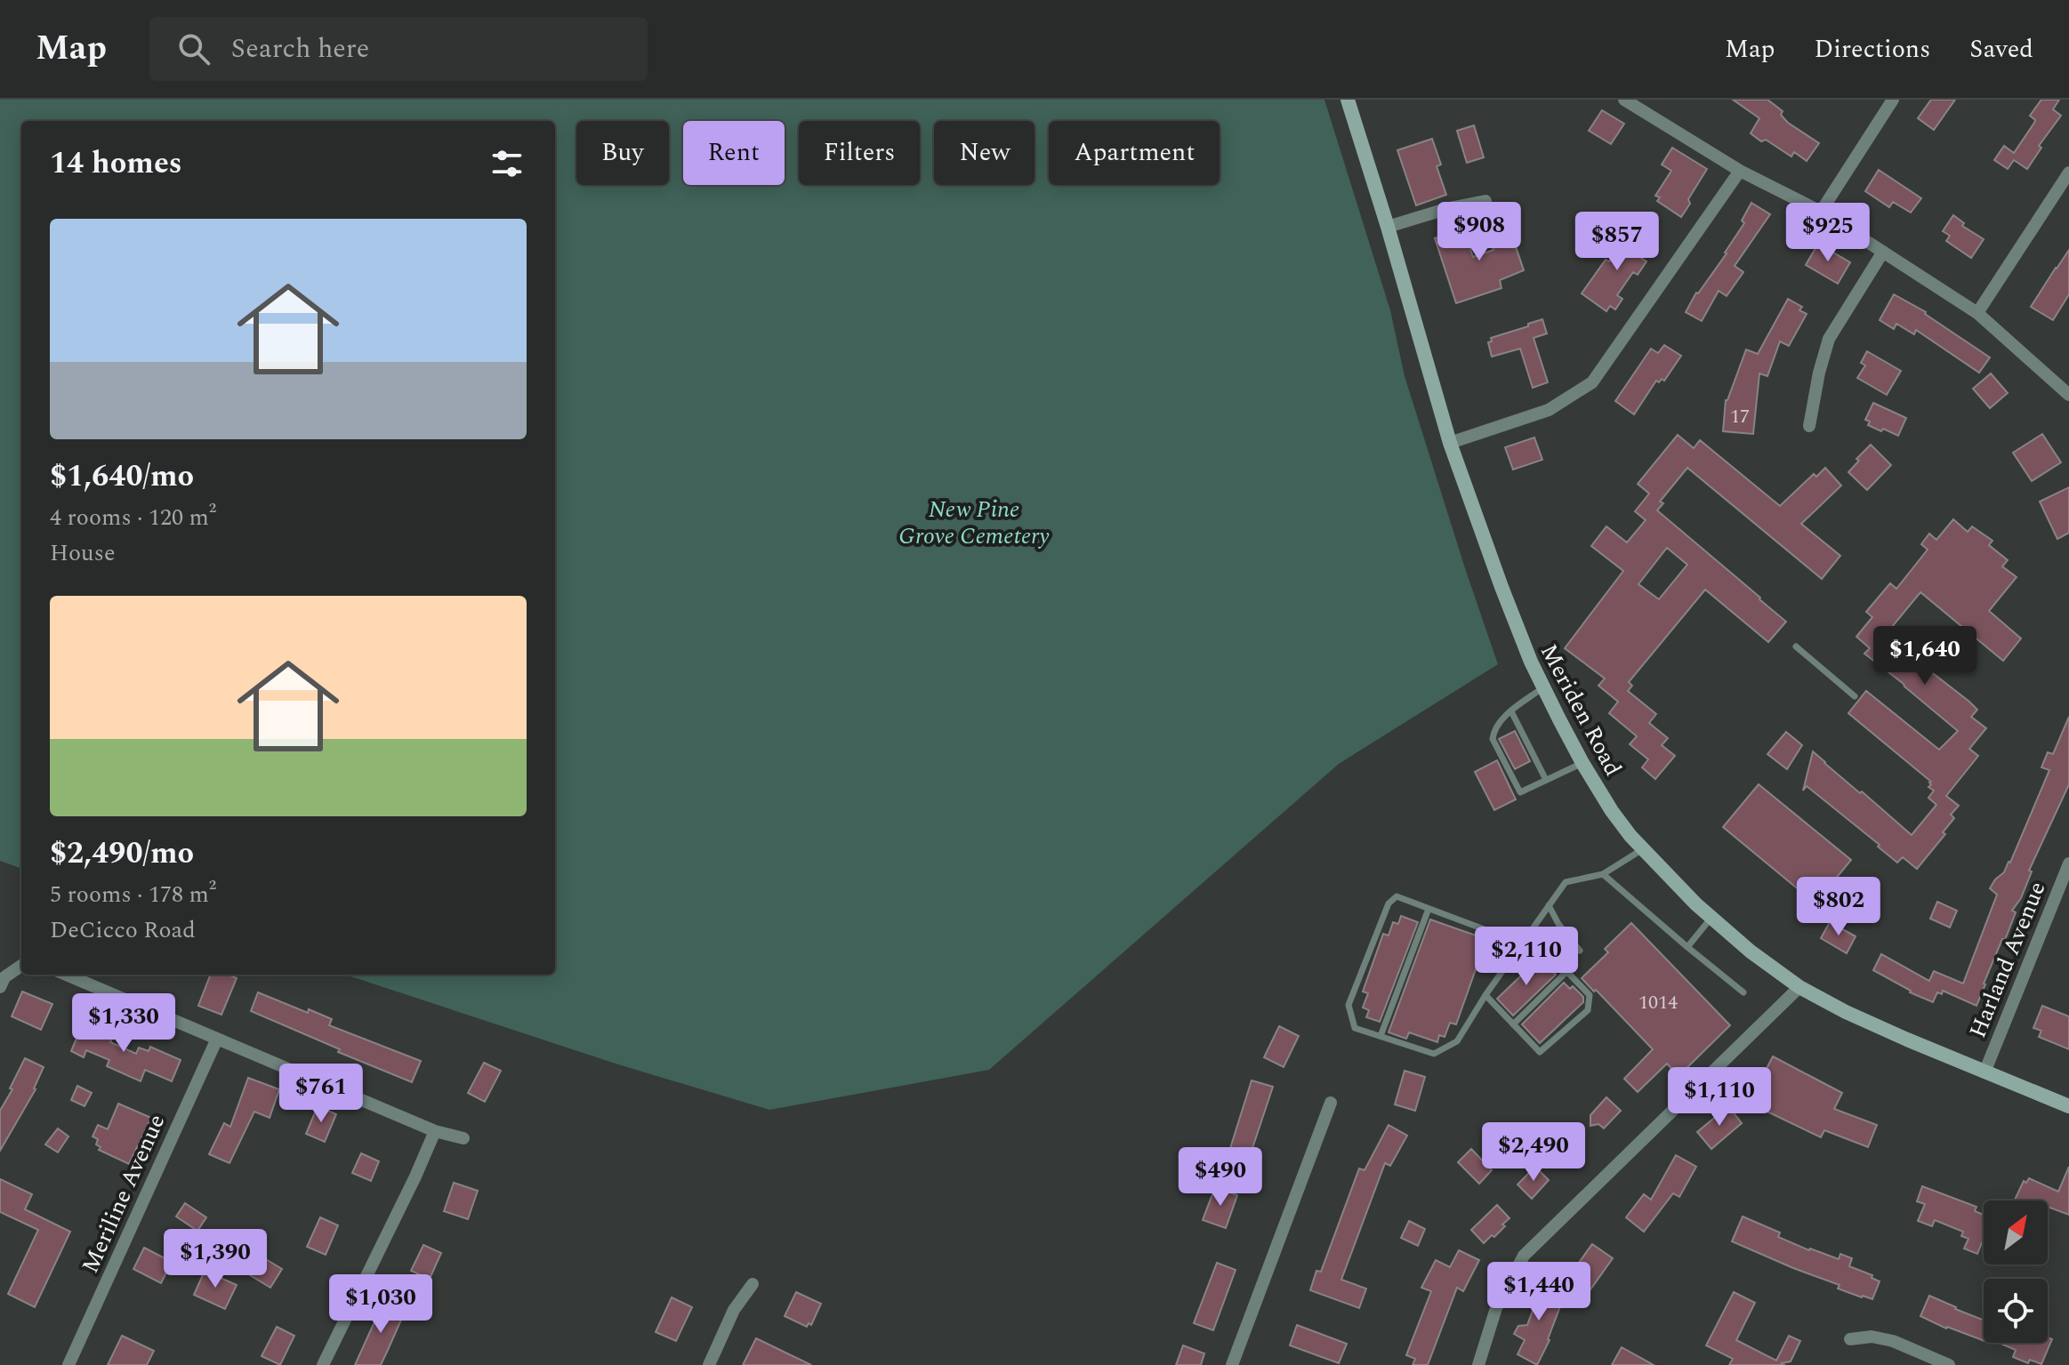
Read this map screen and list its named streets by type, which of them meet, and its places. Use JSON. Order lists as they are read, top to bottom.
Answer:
{
  "streets": {
    "main road": ["Meriden Road"],
    "street": ["Harland Avenue", "Meriline Avenue"]
  },
  "crossings": [
    ["Meriden Road", "Harland Avenue"]
  ],
  "parks": ["New Pine Grove Cemetery"],
  "house_numbers": ["17", "1014"],
  "north": "top right",
  "page": {
    "header": "Map",
    "search": "Search here",
    "nav": ["Map", "Directions", "Saved"],
    "chip": [
      "Buy",
      "Rent",
      "Filters",
      "New",
      "Apartment"
    ],
    "heading": "14 homes",
    "price": [
      "$908",
      "$925",
      "$857",
      "$1,640",
      "$802",
      "$2,110",
      "$1,330",
      "$761",
      "$1,110",
      "$2,490",
      "$490",
      "$1,390",
      "$1,440",
      "$1,030"
    ],
    "list": [
      {
        "name": "$1,640/mo",
        "note": "4 rooms · 120 m² · House"
      },
      {
        "name": "$2,490/mo",
        "note": "5 rooms · 178 m² · DeCicco Road"
      }
    ]
  }
}
